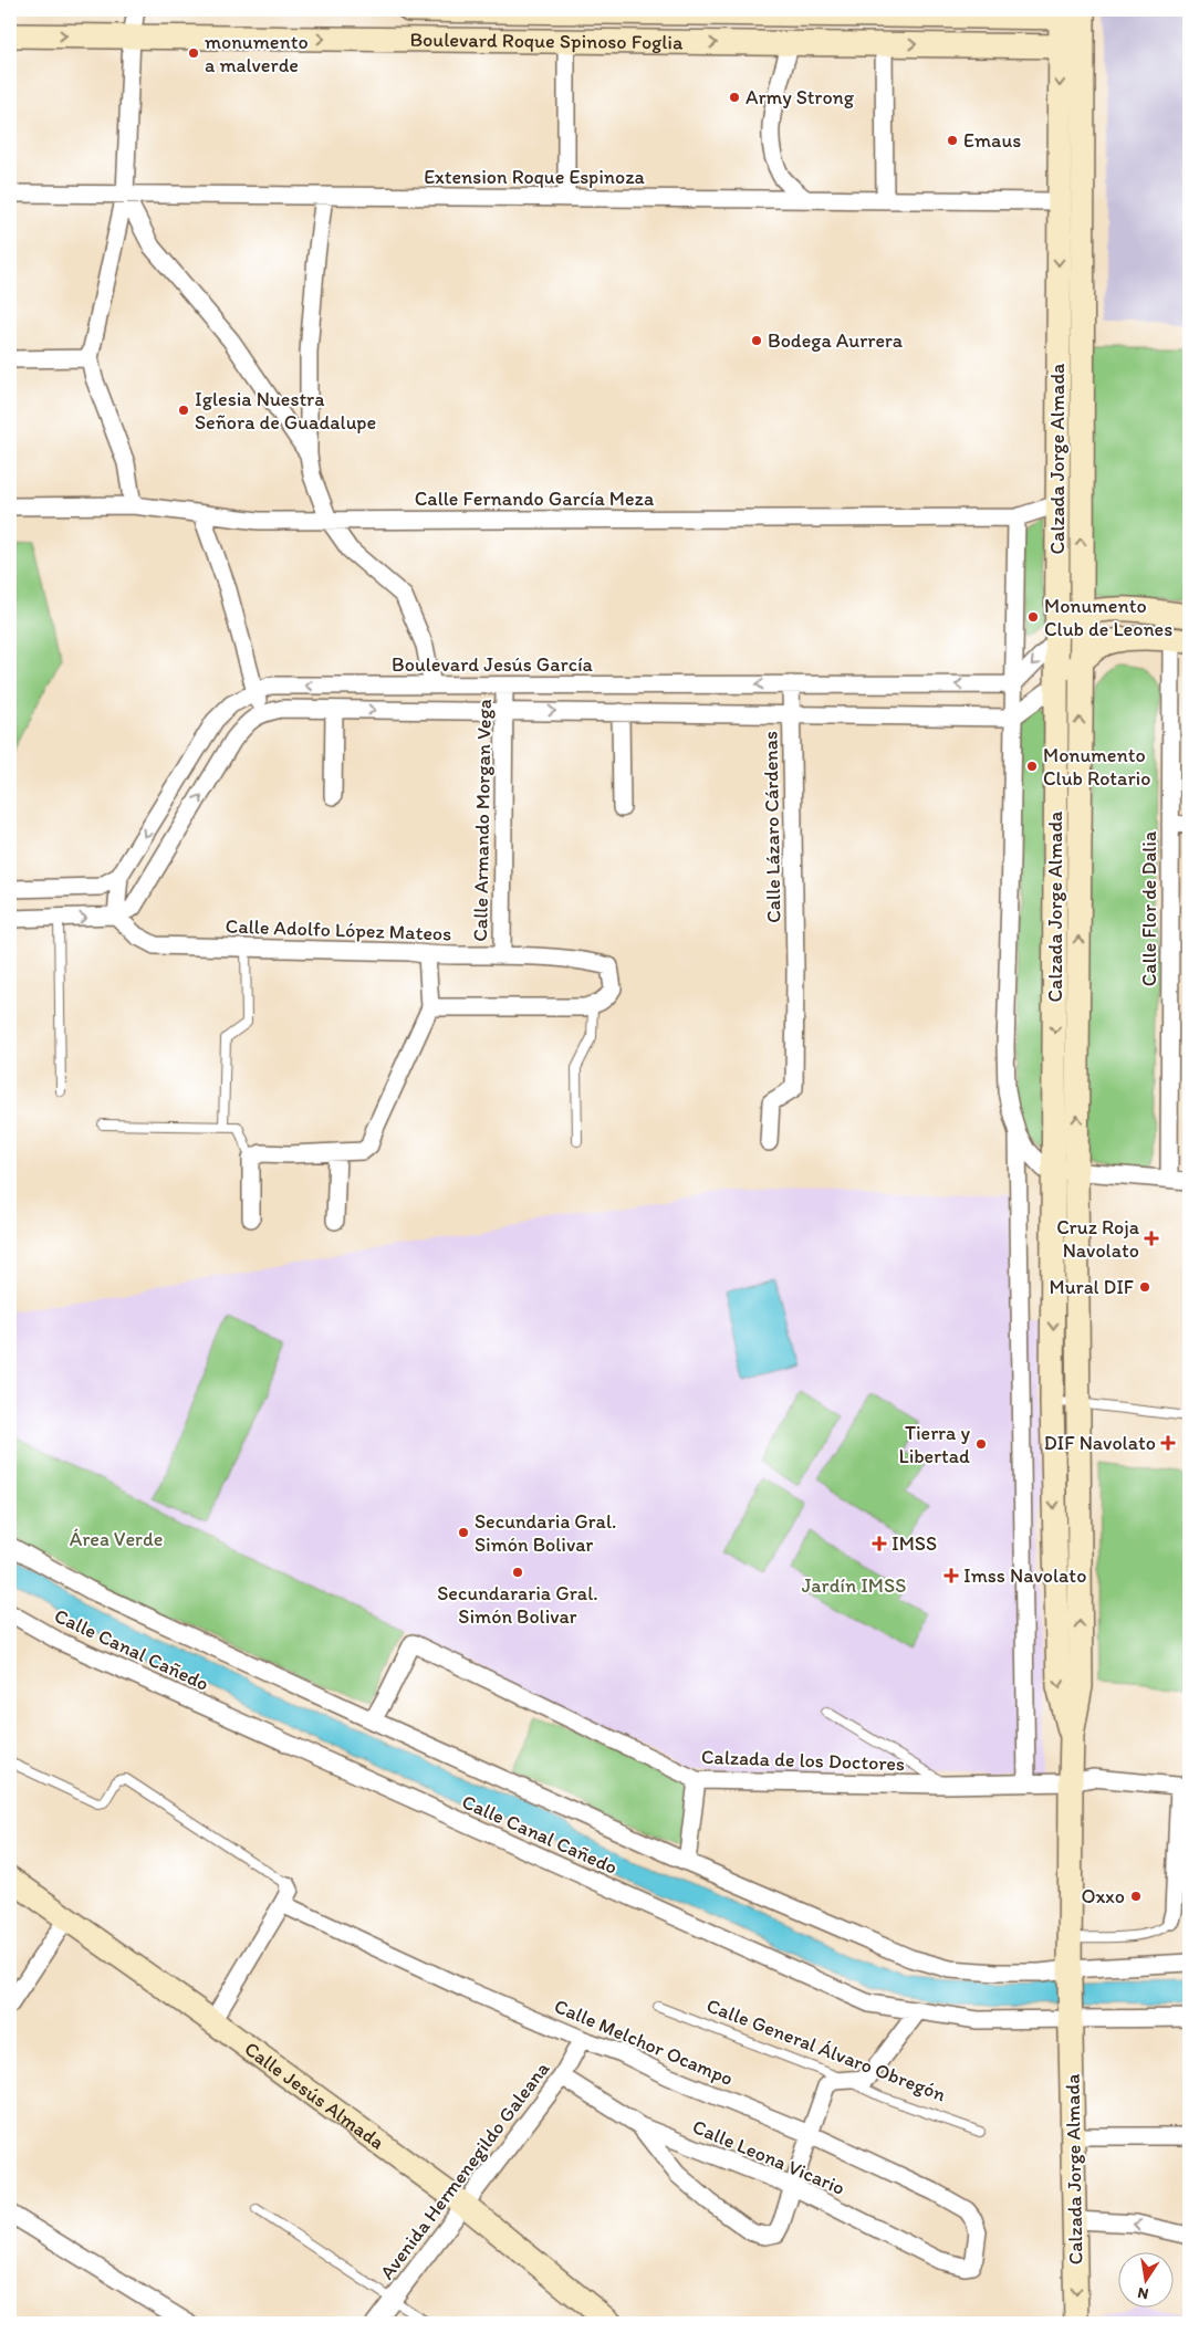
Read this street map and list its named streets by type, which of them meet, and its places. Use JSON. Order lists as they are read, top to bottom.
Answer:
{
  "streets": {
    "street": [
      "Boulevard Roque Spinoso Foglia",
      "Extension Roque Espinoza",
      "Calzada Jorge Almada",
      "Calle Fernando García Meza",
      "Boulevard Jesús García",
      "Calle Armando Morgan Vega",
      "Calle Lázaro Cárdenas",
      "Calle Flor de Dalia",
      "Calle Adolfo López Mateos",
      "Calle Canal Cañedo",
      "Calzada de los Doctores",
      "Calle Melchor Ocampo",
      "Calle Jesús Almada",
      "Calle Leona Vicario",
      "Avenida Hermenegildo Galeana"
    ],
    "lane": ["Calle General Álvaro Obregón"]
  },
  "crossings": [
    ["Boulevard Roque Spinoso Foglia", "Calzada Jorge Almada"],
    ["Extension Roque Espinoza", "Calzada Jorge Almada"],
    ["Calzada Jorge Almada", "Calle Fernando García Meza"],
    ["Calzada Jorge Almada", "Calle Canal Cañedo"],
    ["Calzada Jorge Almada", "Calzada de los Doctores"],
    ["Boulevard Jesús García", "Calle Armando Morgan Vega"],
    ["Boulevard Jesús García", "Calle Lázaro Cárdenas"],
    ["Calle Armando Morgan Vega", "Calle Adolfo López Mateos"],
    ["Calle Melchor Ocampo", "Calle Leona Vicario"],
    ["Calle Melchor Ocampo", "Avenida Hermenegildo Galeana"],
    ["Calle Jesús Almada", "Avenida Hermenegildo Galeana"],
    ["Calle Leona Vicario", "Avenida Hermenegildo Galeana"]
  ],
  "parks": ["Área Verde", "Jardín IMSS"],
  "places": {
    "other": [
      "monumento a malverde",
      "Army Strong",
      "Emaus",
      "Bodega Aurrera",
      "Iglesia Nuestra Señora de Guadalupe",
      "Monumento Club de Leones",
      "Monumento Club Rotario",
      "Mural DIF",
      "Tierra y Libertad",
      "Secundaria Gral. Simón Bolivar",
      "Secundararia Gral. Simón Bolivar",
      "Oxxo"
    ],
    "health": [
      "Cruz Roja Navolato",
      "DIF Navolato",
      "IMSS",
      "Imss Navolato"
    ]
  },
  "north": "bottom"
}
